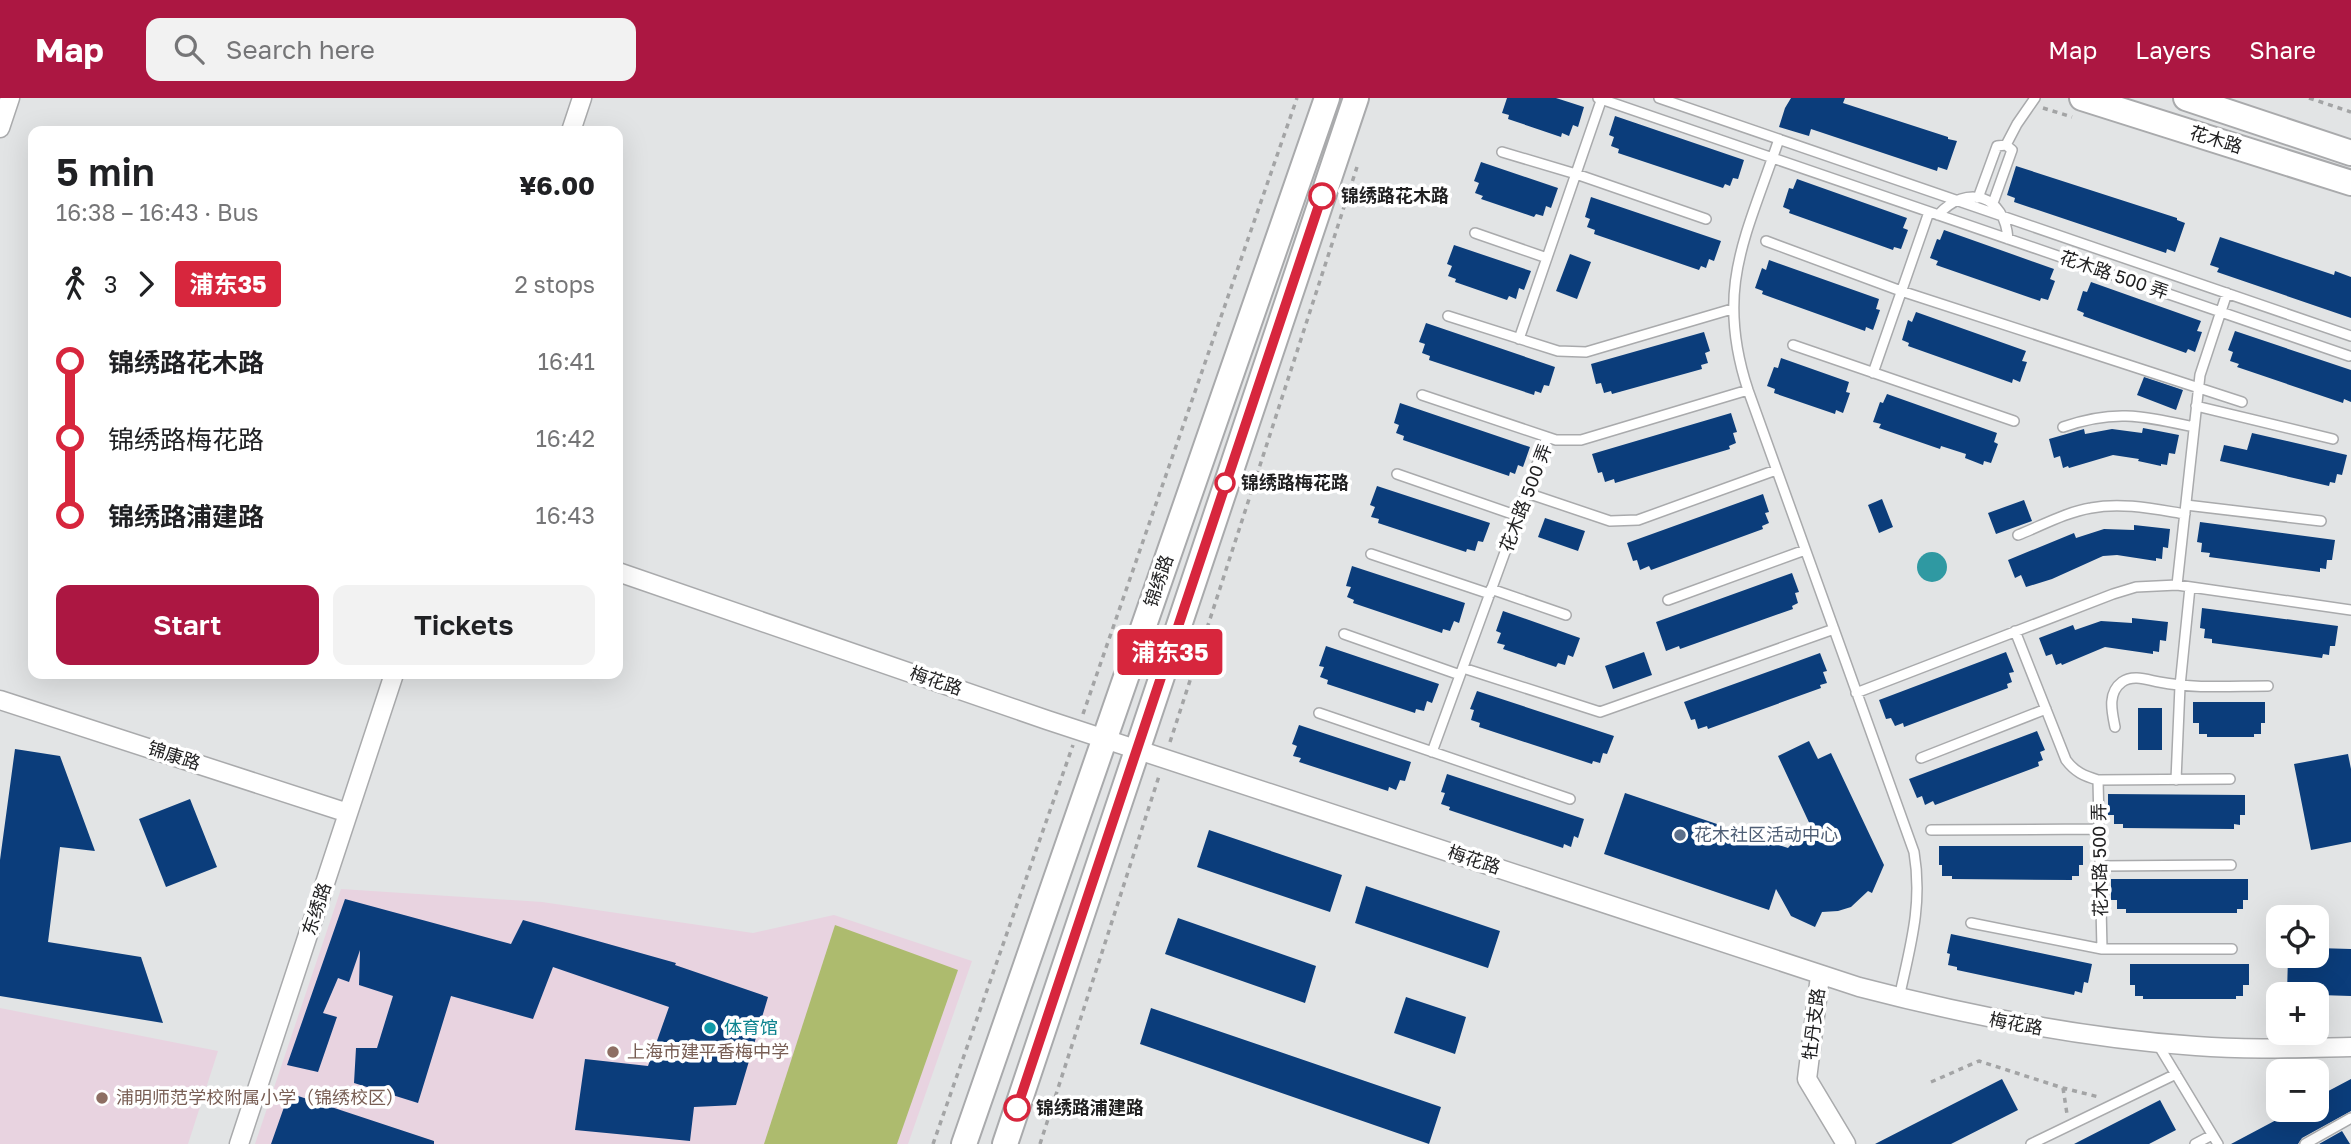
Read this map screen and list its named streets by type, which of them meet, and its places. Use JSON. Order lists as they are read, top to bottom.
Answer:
{
  "streets": {
    "main road": ["花木路", "锦绣路"],
    "street": [
      "梅花路",
      "锦康路",
      "东绣路",
      "牡丹支路"
    ],
    "lane": ["花木路 500 弄"]
  },
  "crossings": [
    ["锦绣路", "梅花路"],
    ["梅花路", "牡丹支路"],
    ["锦康路", "东绣路"]
  ],
  "places": [
    "锦绣路花木路",
    "锦绣路梅花路",
    "花木社区活动中心",
    "体育馆",
    "上海市建平香梅中学",
    "浦明师范学校附属小学（锦绣校区）",
    "锦绣路浦建路"
  ],
  "lines": ["bus line 浦东35"],
  "page": {
    "header": "Map",
    "search": "Search here",
    "nav": ["Map", "Layers", "Share"],
    "on_map": "浦东35",
    "heading": ["5 min", "16:38 – 16:43 · Bus", "¥6.00"],
    "legs": ["3", "浦东35", "2 stops"],
    "list": [
      {
        "name": "锦绣路花木路",
        "value": "16:41"
      },
      {
        "name": "锦绣路梅花路",
        "value": "16:42"
      },
      {
        "name": "锦绣路浦建路",
        "value": "16:43"
      }
    ],
    "buttons": ["Start", "Tickets"],
    "map_buttons": ["+", "−"]
  }
}
